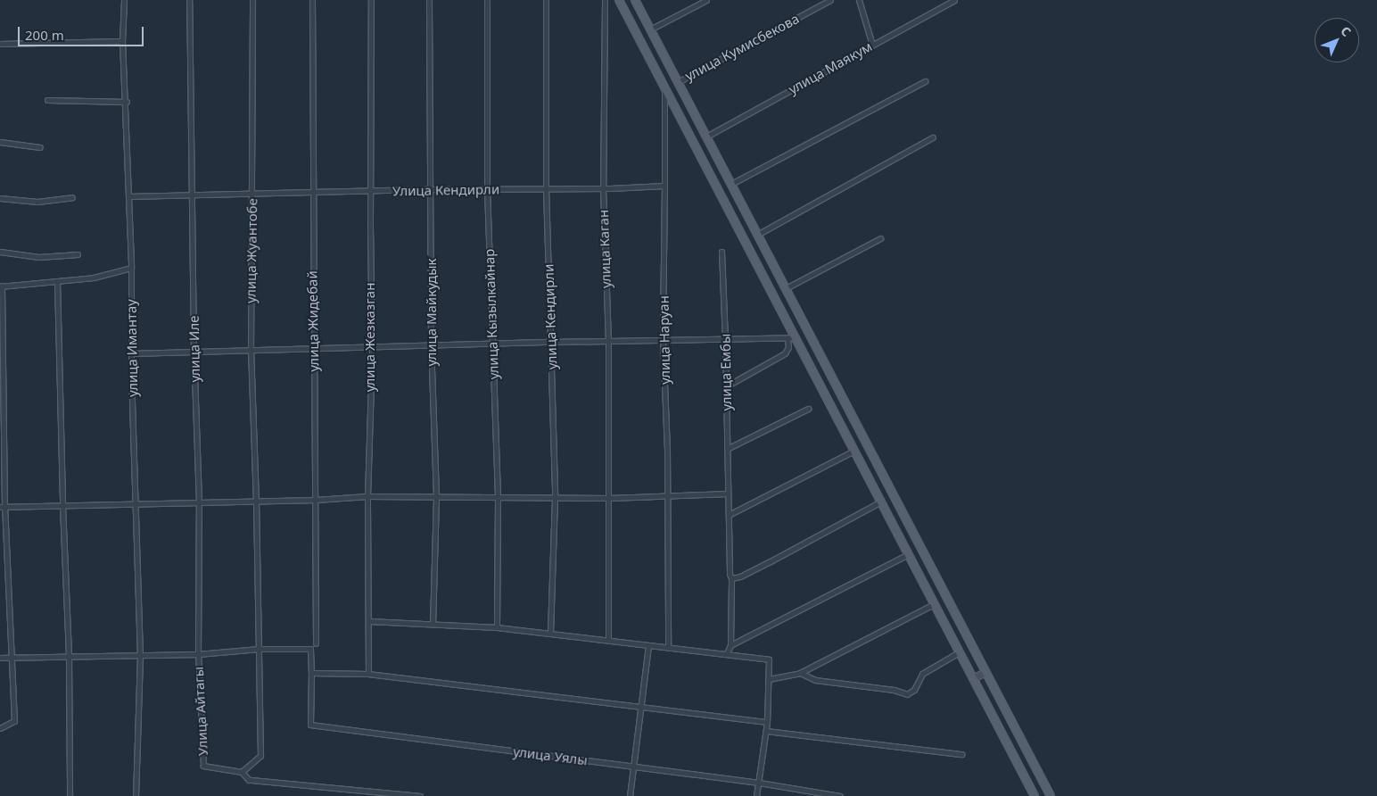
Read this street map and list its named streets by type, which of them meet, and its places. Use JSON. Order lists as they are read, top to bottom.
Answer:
{
  "streets": {
    "street": [
      "улица Кумисбекова",
      "улица Маякум",
      "Улица Кендирли",
      "улица Каган",
      "улица Жуантобе",
      "улица Майкудык",
      "улица Кызылкайнар",
      "улица Кендирли",
      "улица Жидебай",
      "улица Жезказган",
      "улица Наруан",
      "улица Имантау",
      "улица Иле",
      "улица Ембы",
      "Улица Айтагы",
      "улица Уялы"
    ]
  },
  "crossings": [
    ["Улица Кендирли", "улица Каган"],
    ["Улица Кендирли", "улица Жуантобе"],
    ["Улица Кендирли", "улица Майкудык"],
    ["Улица Кендирли", "улица Кызылкайнар"],
    ["Улица Кендирли", "улица Кендирли"],
    ["Улица Кендирли", "улица Жидебай"],
    ["Улица Кендирли", "улица Жезказган"],
    ["Улица Кендирли", "улица Наруан"],
    ["Улица Кендирли", "улица Имантау"],
    ["Улица Кендирли", "улица Иле"],
    ["улица Иле", "Улица Айтагы"],
    ["Улица Айтагы", "улица Уялы"]
  ],
  "scale_bar": "200 m",
  "north": "top right"
}
